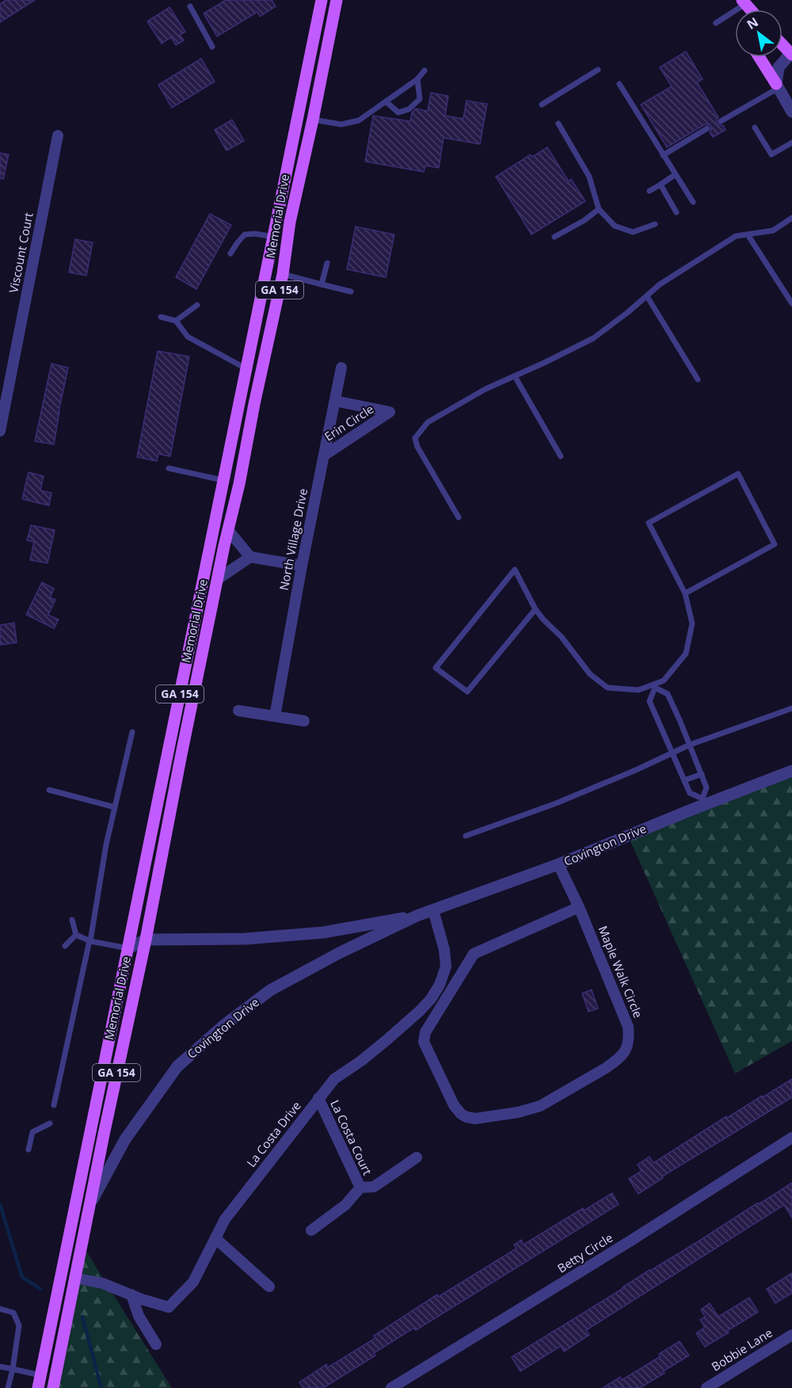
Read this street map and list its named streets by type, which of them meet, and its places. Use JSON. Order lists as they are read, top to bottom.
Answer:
{
  "streets": {
    "main road": ["Memorial Drive", "GA 154"],
    "street": [
      "Viscount Court",
      "Erin Circle",
      "North Village Drive",
      "Covington Drive",
      "Maple Walk Circle",
      "La Costa Drive",
      "La Costa Court",
      "Betty Circle",
      "Bobbie Lane"
    ]
  },
  "crossings": [
    ["Memorial Drive", "Covington Drive"],
    ["Memorial Drive", "La Costa Drive"],
    ["Erin Circle", "North Village Drive"],
    ["Covington Drive", "Maple Walk Circle"],
    ["Covington Drive", "La Costa Drive"],
    ["La Costa Drive", "La Costa Court"]
  ],
  "north": "top left"
}
